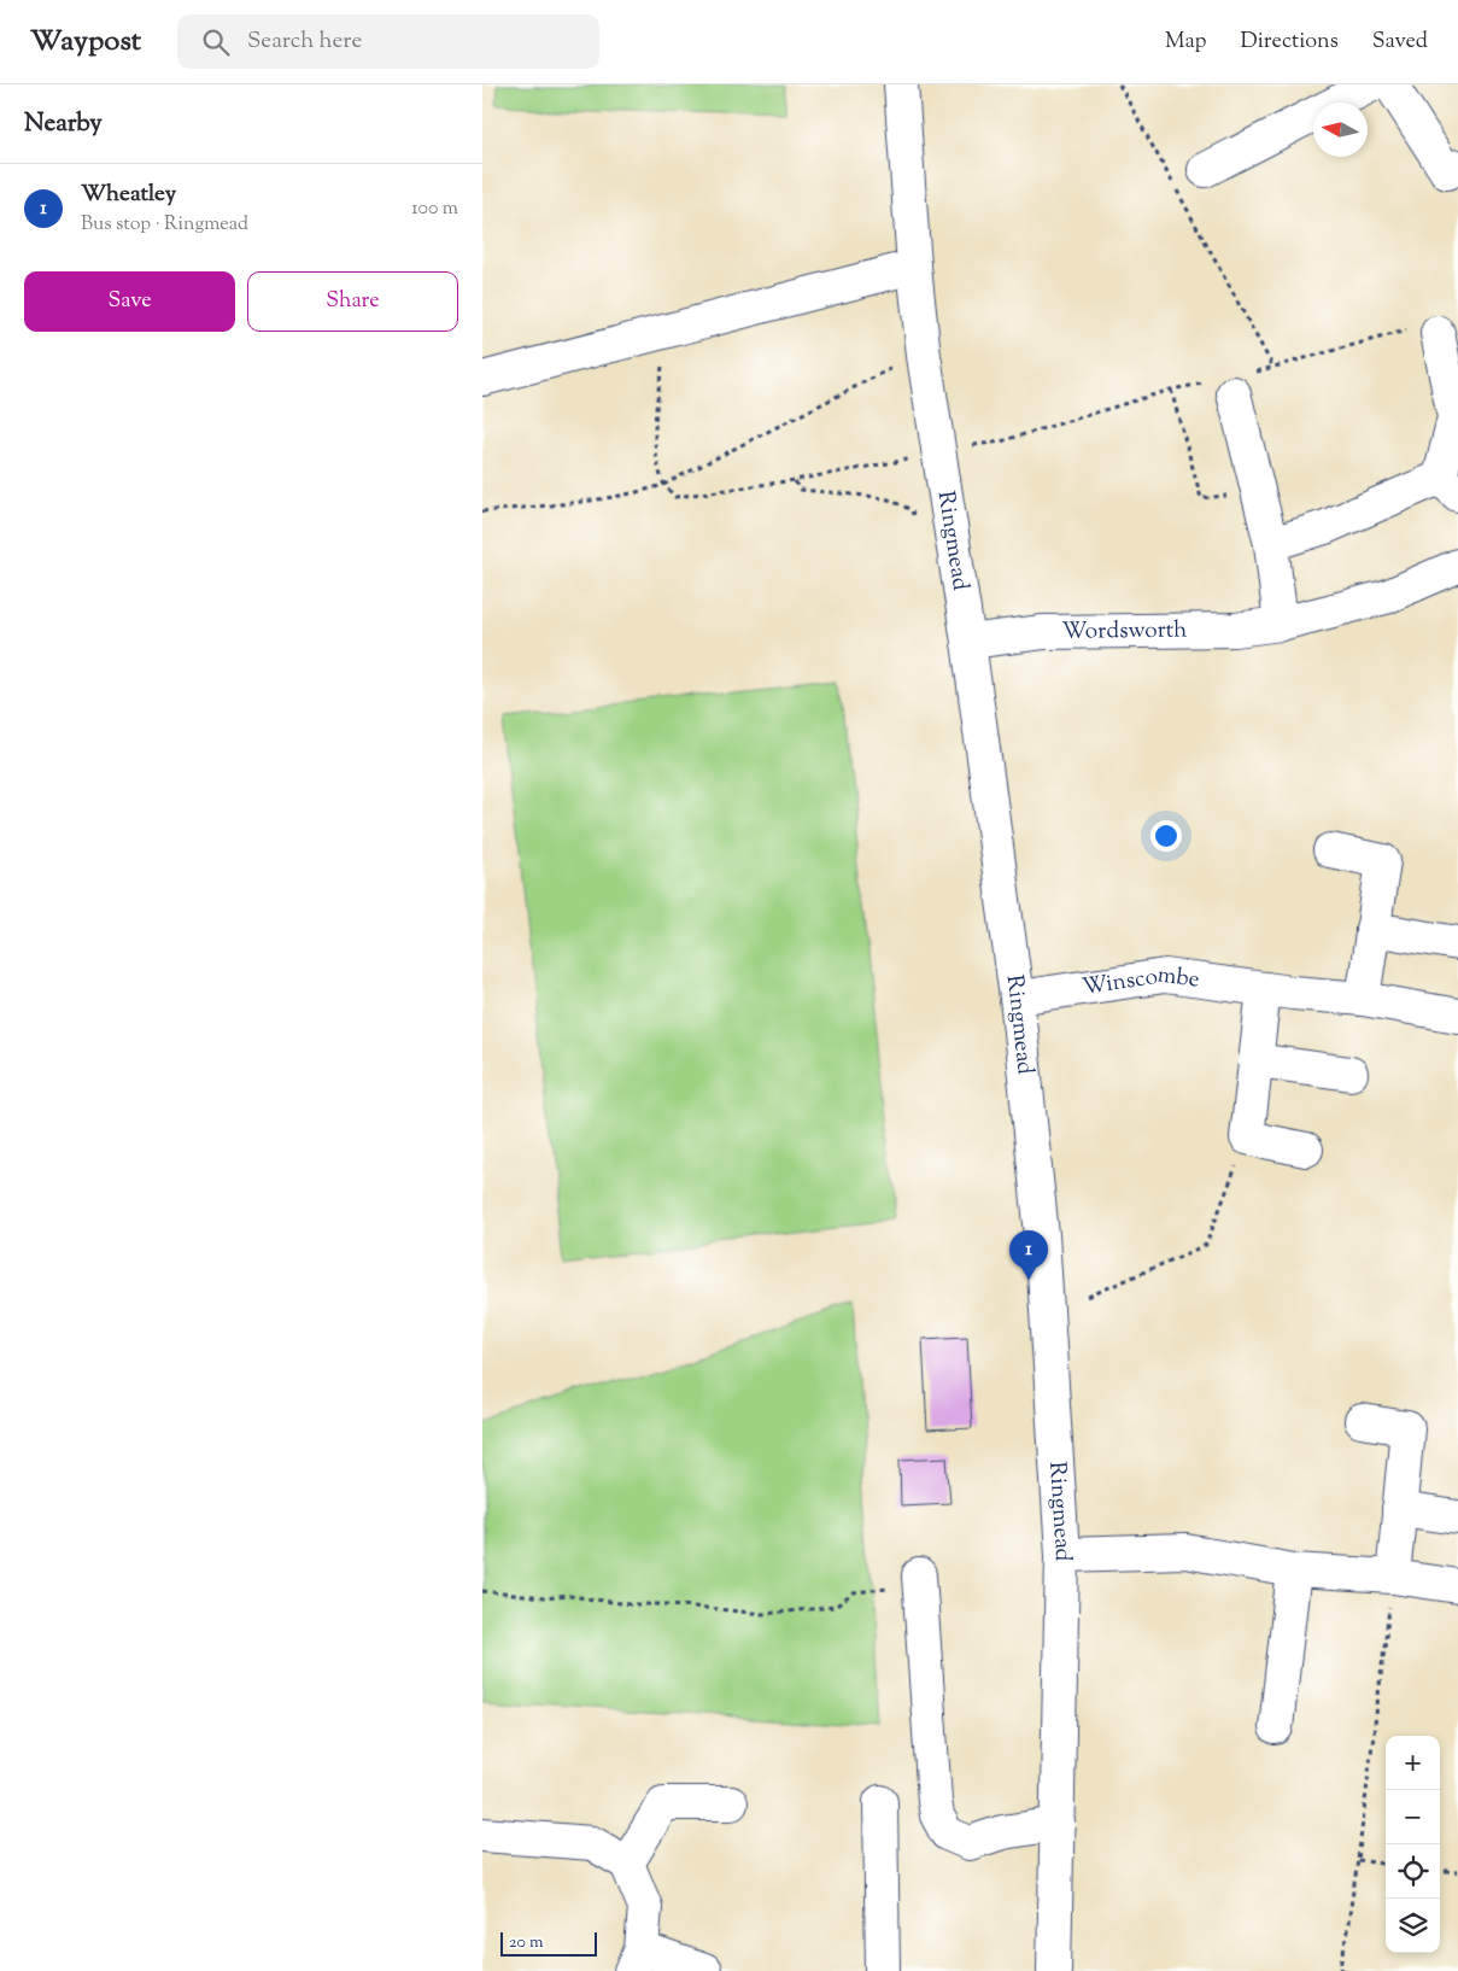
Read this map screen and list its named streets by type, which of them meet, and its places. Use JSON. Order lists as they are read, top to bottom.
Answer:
{
  "streets": {
    "street": ["Ringmead", "Wordsworth", "Winscombe"]
  },
  "crossings": [
    ["Ringmead", "Wordsworth"],
    ["Ringmead", "Winscombe"]
  ],
  "scale_bar": "20 m",
  "north": "left",
  "page": {
    "header": "Waypost",
    "search": "Search here",
    "nav": ["Map", "Directions", "Saved"],
    "heading": "Nearby",
    "list": [
      {
        "mark": "1",
        "name": "Wheatley",
        "note": "Bus stop · Ringmead",
        "value": "100 m"
      }
    ],
    "buttons": ["Save", "Share"],
    "pins": "1",
    "map_buttons": ["+", "−"],
    "scale": "20 m"
  }
}
